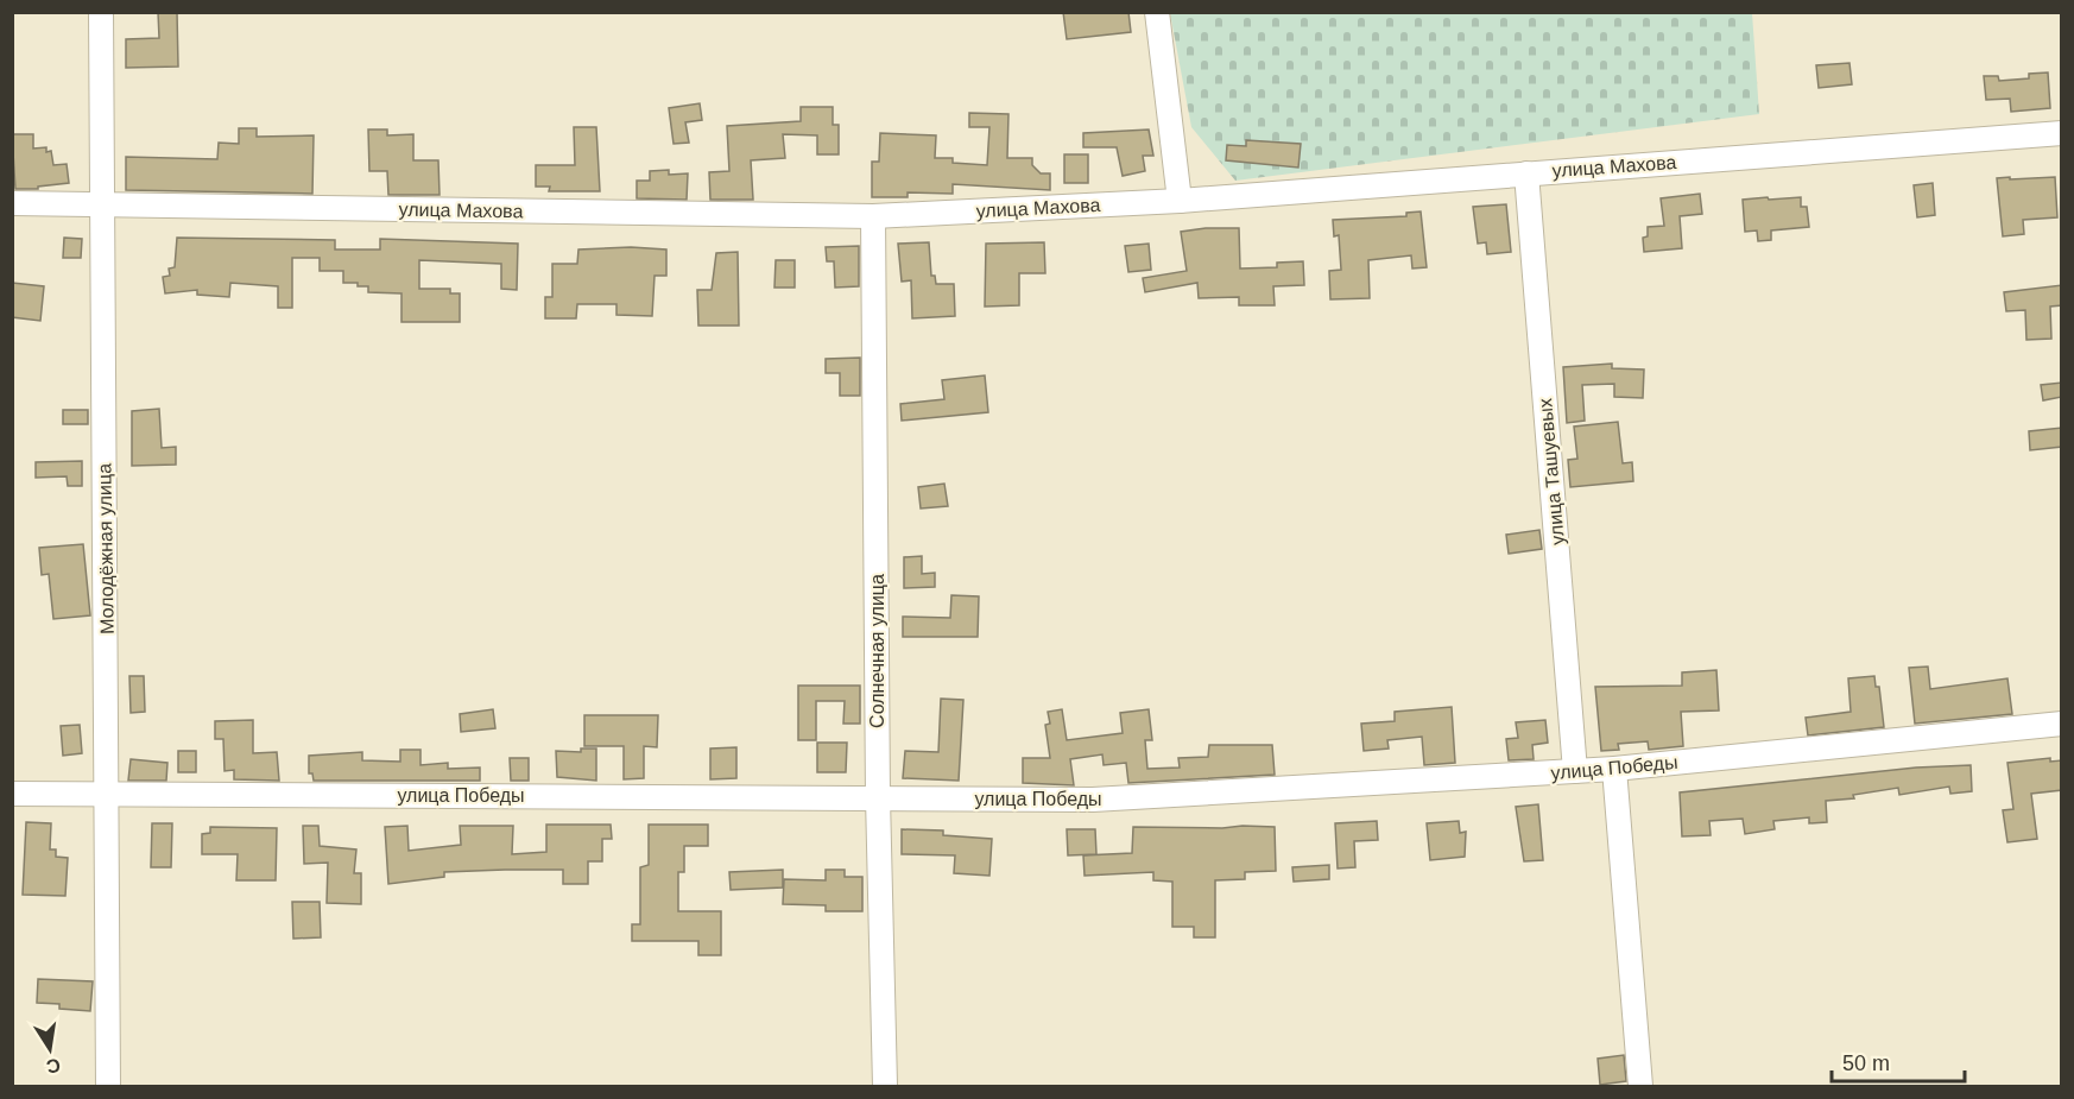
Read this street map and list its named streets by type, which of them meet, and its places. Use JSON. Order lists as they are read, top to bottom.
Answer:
{
  "streets": {
    "street": [
      "улица Махова",
      "улица Ташуевых",
      "Молодёжная улица",
      "Солнечная улица",
      "улица Победы"
    ]
  },
  "crossings": [
    ["улица Махова", "улица Ташуевых"],
    ["улица Махова", "Молодёжная улица"],
    ["улица Махова", "Солнечная улица"],
    ["улица Ташуевых", "улица Победы"],
    ["Молодёжная улица", "улица Победы"],
    ["Солнечная улица", "улица Победы"]
  ],
  "scale_bar": "50 m",
  "north": "bottom"
}
